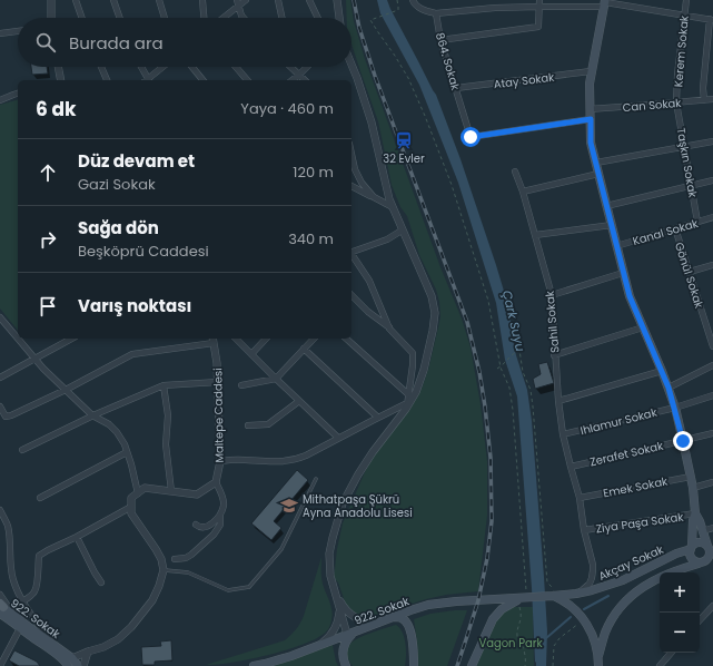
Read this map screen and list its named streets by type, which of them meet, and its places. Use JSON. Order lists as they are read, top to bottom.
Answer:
{
  "streets": {
    "main road": ["Akçay Sokak", "922. Sokak"],
    "street": [
      "Kerem Sokak",
      "864. Sokak",
      "Atay Sokak",
      "Can Sokak",
      "Taşkın Sokak",
      "Kanal Sokak",
      "Gönül Sokak",
      "Sahil Sokak",
      "Maltepe Caddesi",
      "Ihlamur Sokak",
      "Zerafet Sokak",
      "Emek Sokak",
      "Ziya Paşa Sokak"
    ]
  },
  "crossings": [
    ["Kerem Sokak", "Can Sokak"],
    ["Kerem Sokak", "Taşkın Sokak"],
    ["864. Sokak", "Atay Sokak"],
    ["Can Sokak", "Taşkın Sokak"],
    ["Taşkın Sokak", "Kanal Sokak"],
    ["Kanal Sokak", "Gönül Sokak"],
    ["Sahil Sokak", "Ihlamur Sokak"],
    ["Sahil Sokak", "Zerafet Sokak"],
    ["Sahil Sokak", "Emek Sokak"],
    ["Sahil Sokak", "Ziya Paşa Sokak"],
    ["Sahil Sokak", "Akçay Sokak"],
    ["Akçay Sokak", "922. Sokak"]
  ],
  "water": ["Çark Suyu"],
  "parks": ["Vagon Park"],
  "places": {
    "station": ["32 Evler"],
    "school or university": ["Mithatpaşa Şükrü Ayna Anadolu Lisesi"]
  },
  "page": {
    "search": "Burada ara",
    "heading": ["6 dk", "Yaya · 460 m"],
    "list": [
      ["Düz devam et", "Gazi Sokak", "120 m"],
      ["Sağa dön", "Beşköprü Caddesi", "340 m"],
      "Varış noktası"
    ],
    "map_buttons": ["+", "−"]
  }
}
